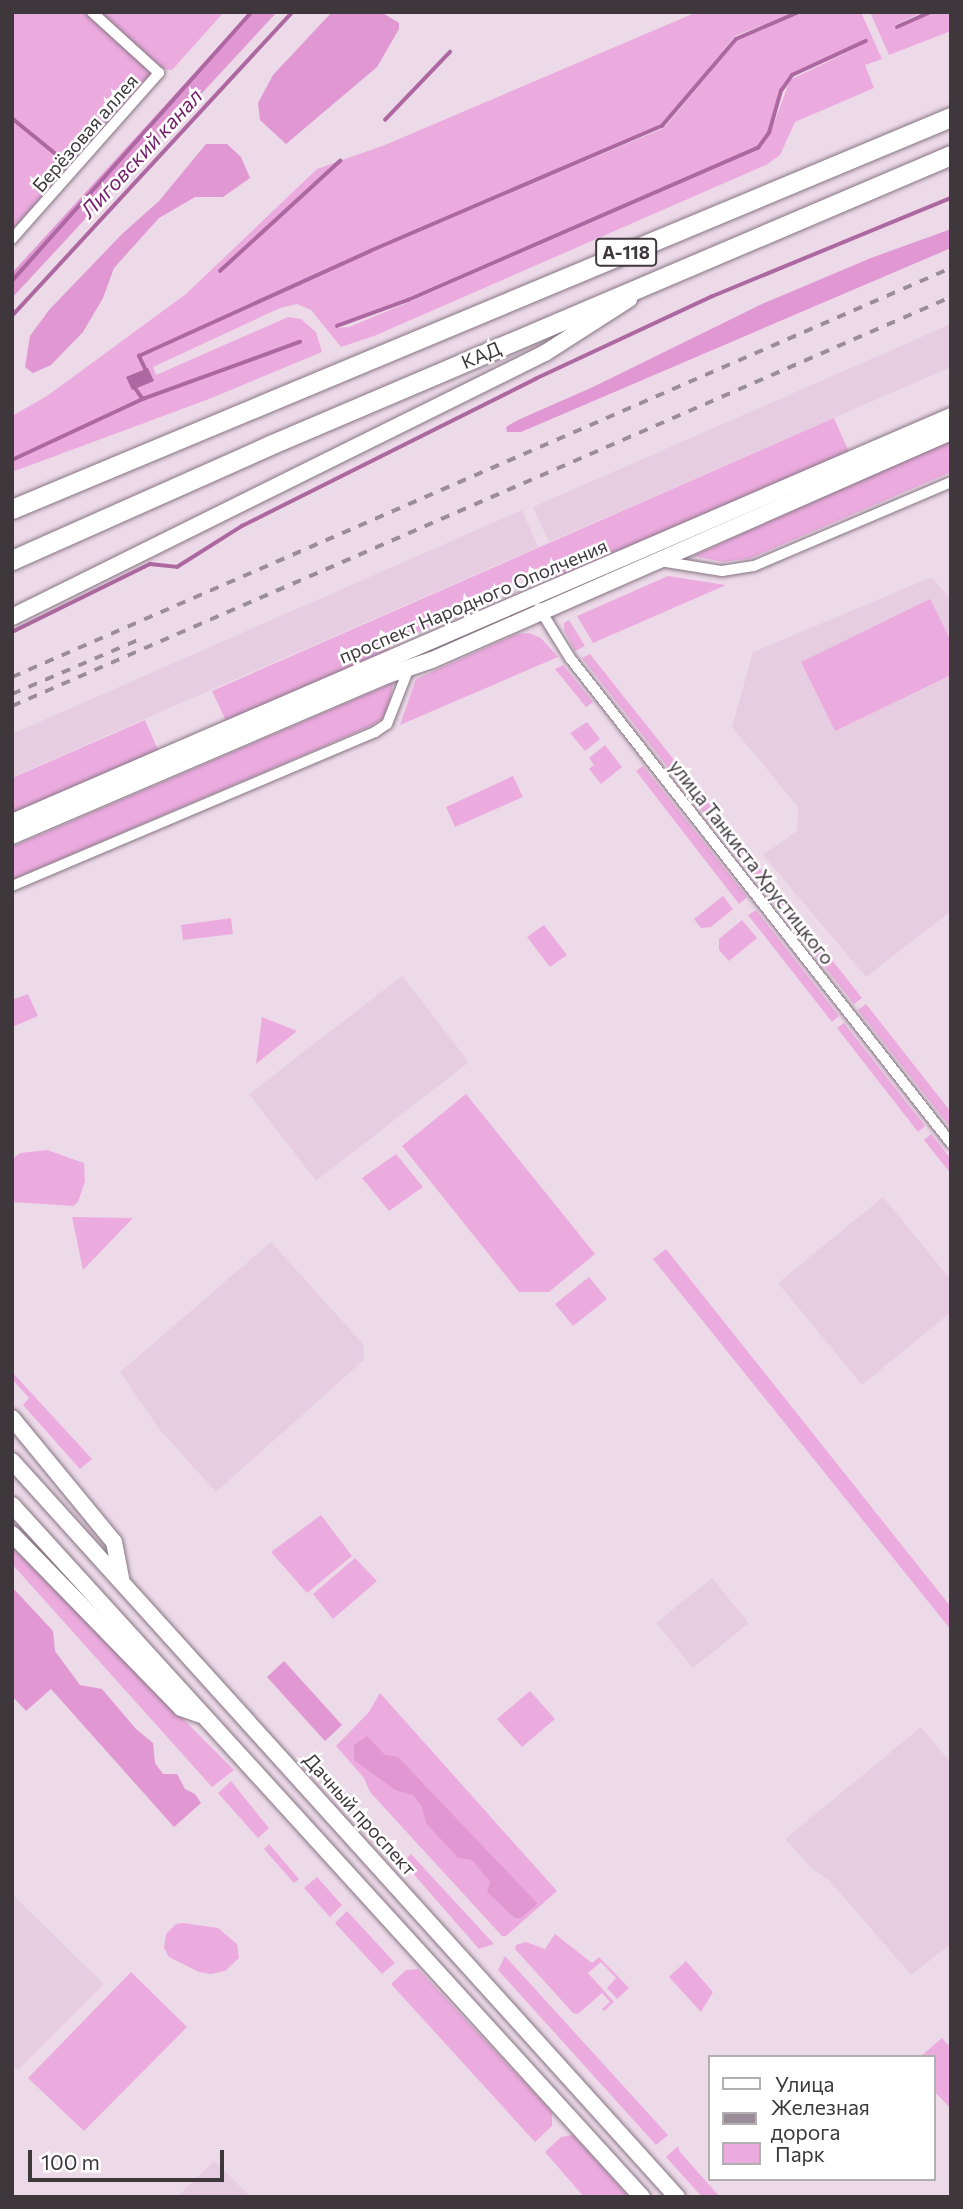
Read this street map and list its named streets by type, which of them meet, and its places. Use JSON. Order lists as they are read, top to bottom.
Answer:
{
  "streets": {
    "highway": ["А-118", "КАД"],
    "main road": ["проспект Народного Ополчения", "Дачный проспект"],
    "street": ["Берёзовая аллея", "улица Танкиста Хрустицкого"]
  },
  "crossings": [
    ["проспект Народного Ополчения", "улица Танкиста Хрустицкого"]
  ],
  "water": ["Лиговский канал"],
  "legend": ["Улица", "Железная дорога", "Парк"],
  "scale_bar": "100 m"
}
